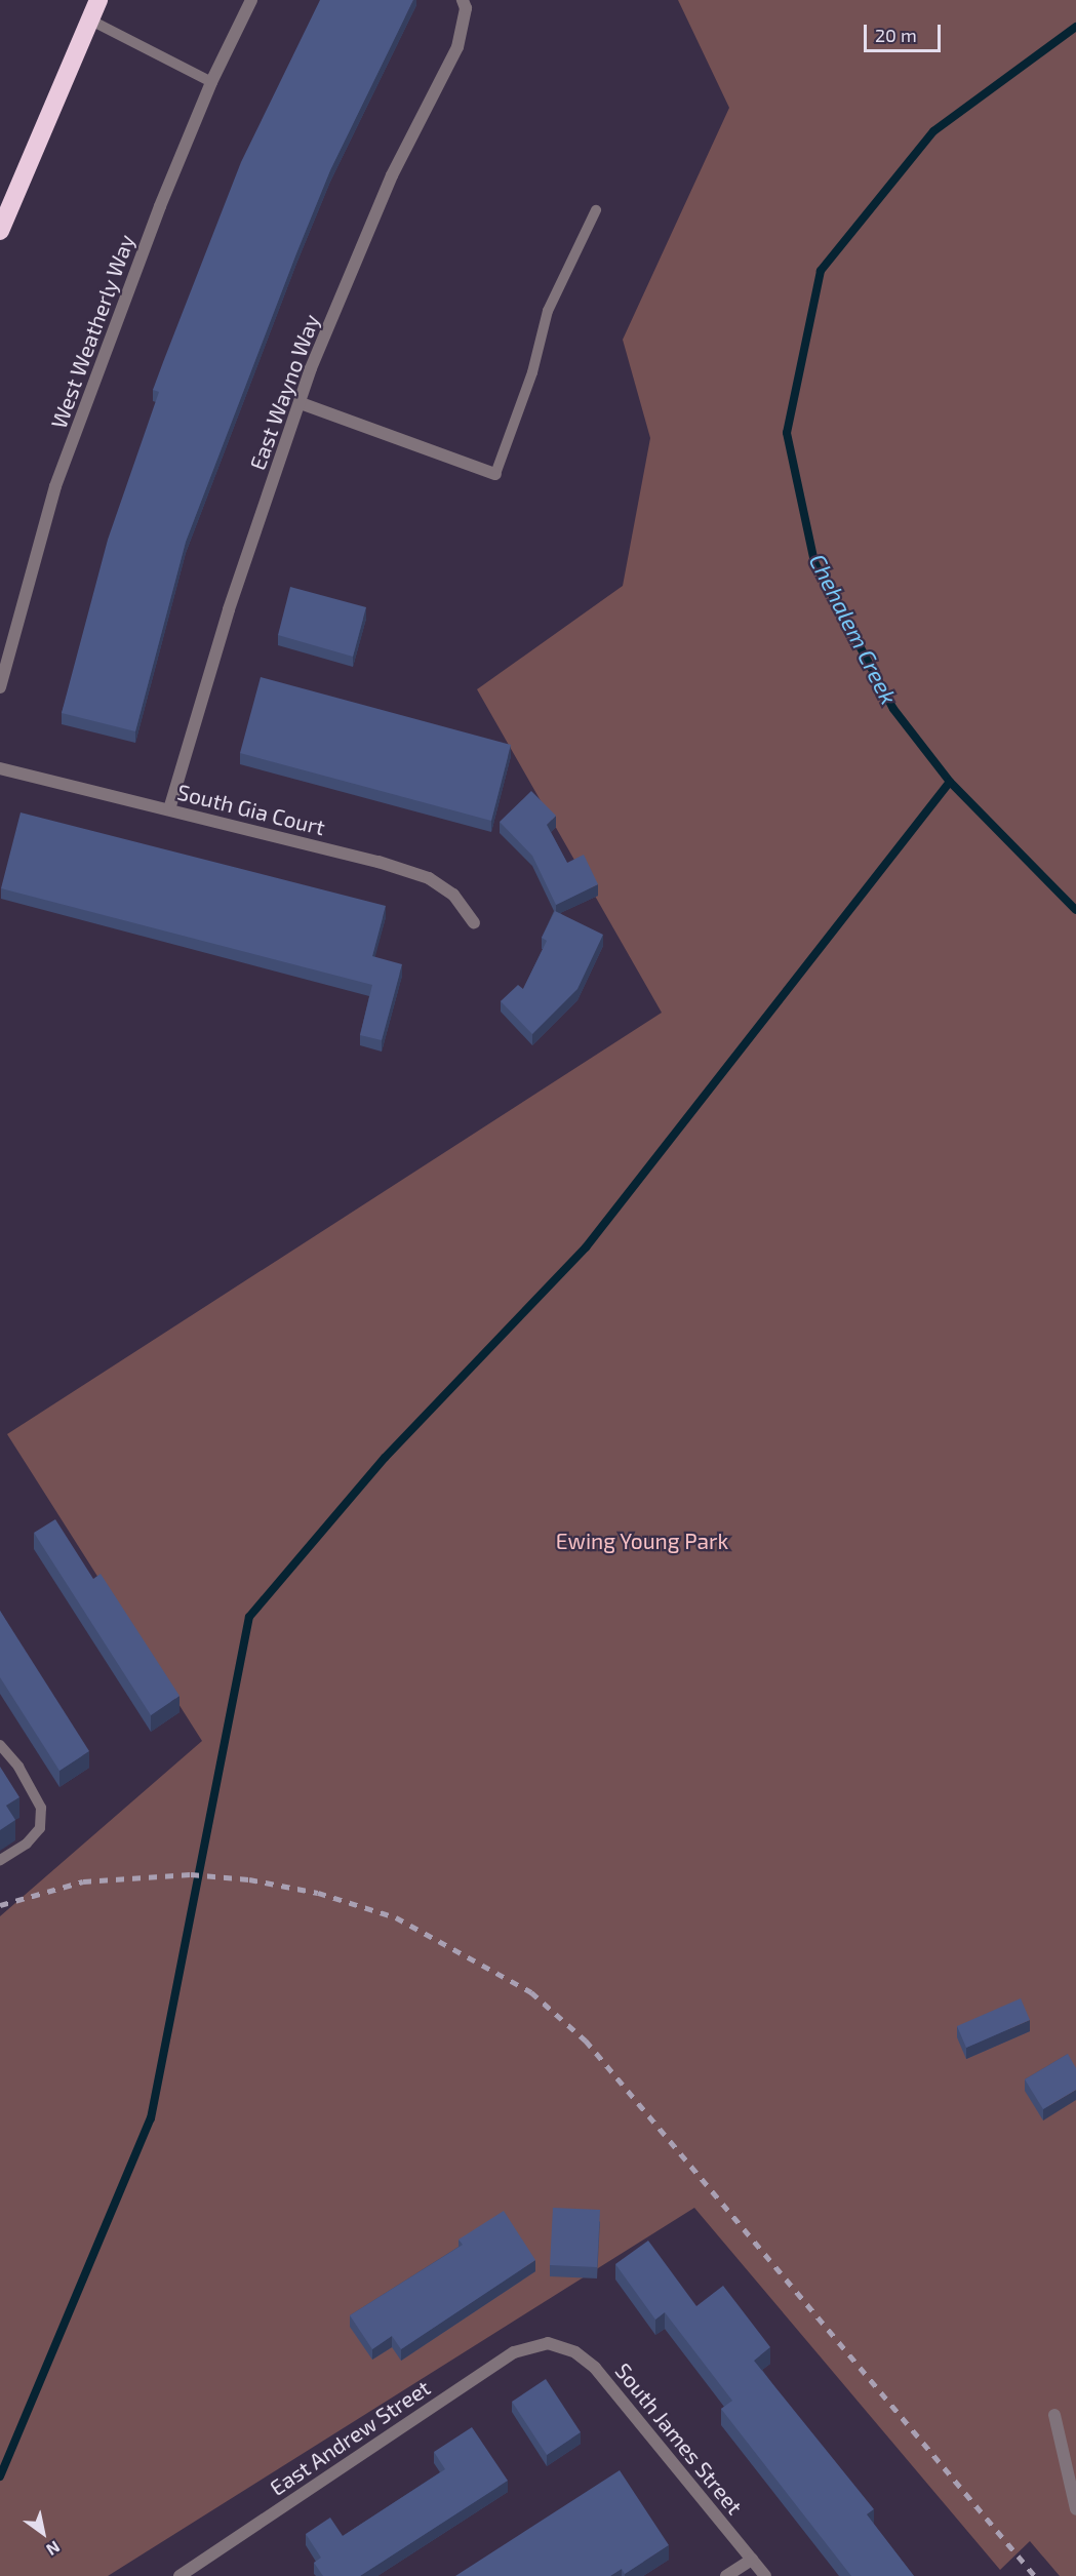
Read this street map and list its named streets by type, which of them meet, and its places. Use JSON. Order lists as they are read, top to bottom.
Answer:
{
  "streets": {
    "street": [
      "West Weatherly Way",
      "East Wayno Way",
      "South Gia Court",
      "East Andrew Street",
      "South James Street"
    ]
  },
  "crossings": [
    ["East Wayno Way", "South Gia Court"],
    ["East Andrew Street", "South James Street"]
  ],
  "water": ["Chehalem Creek"],
  "parks": ["Ewing Young Park"],
  "scale_bar": "20 m",
  "north": "bottom right"
}
